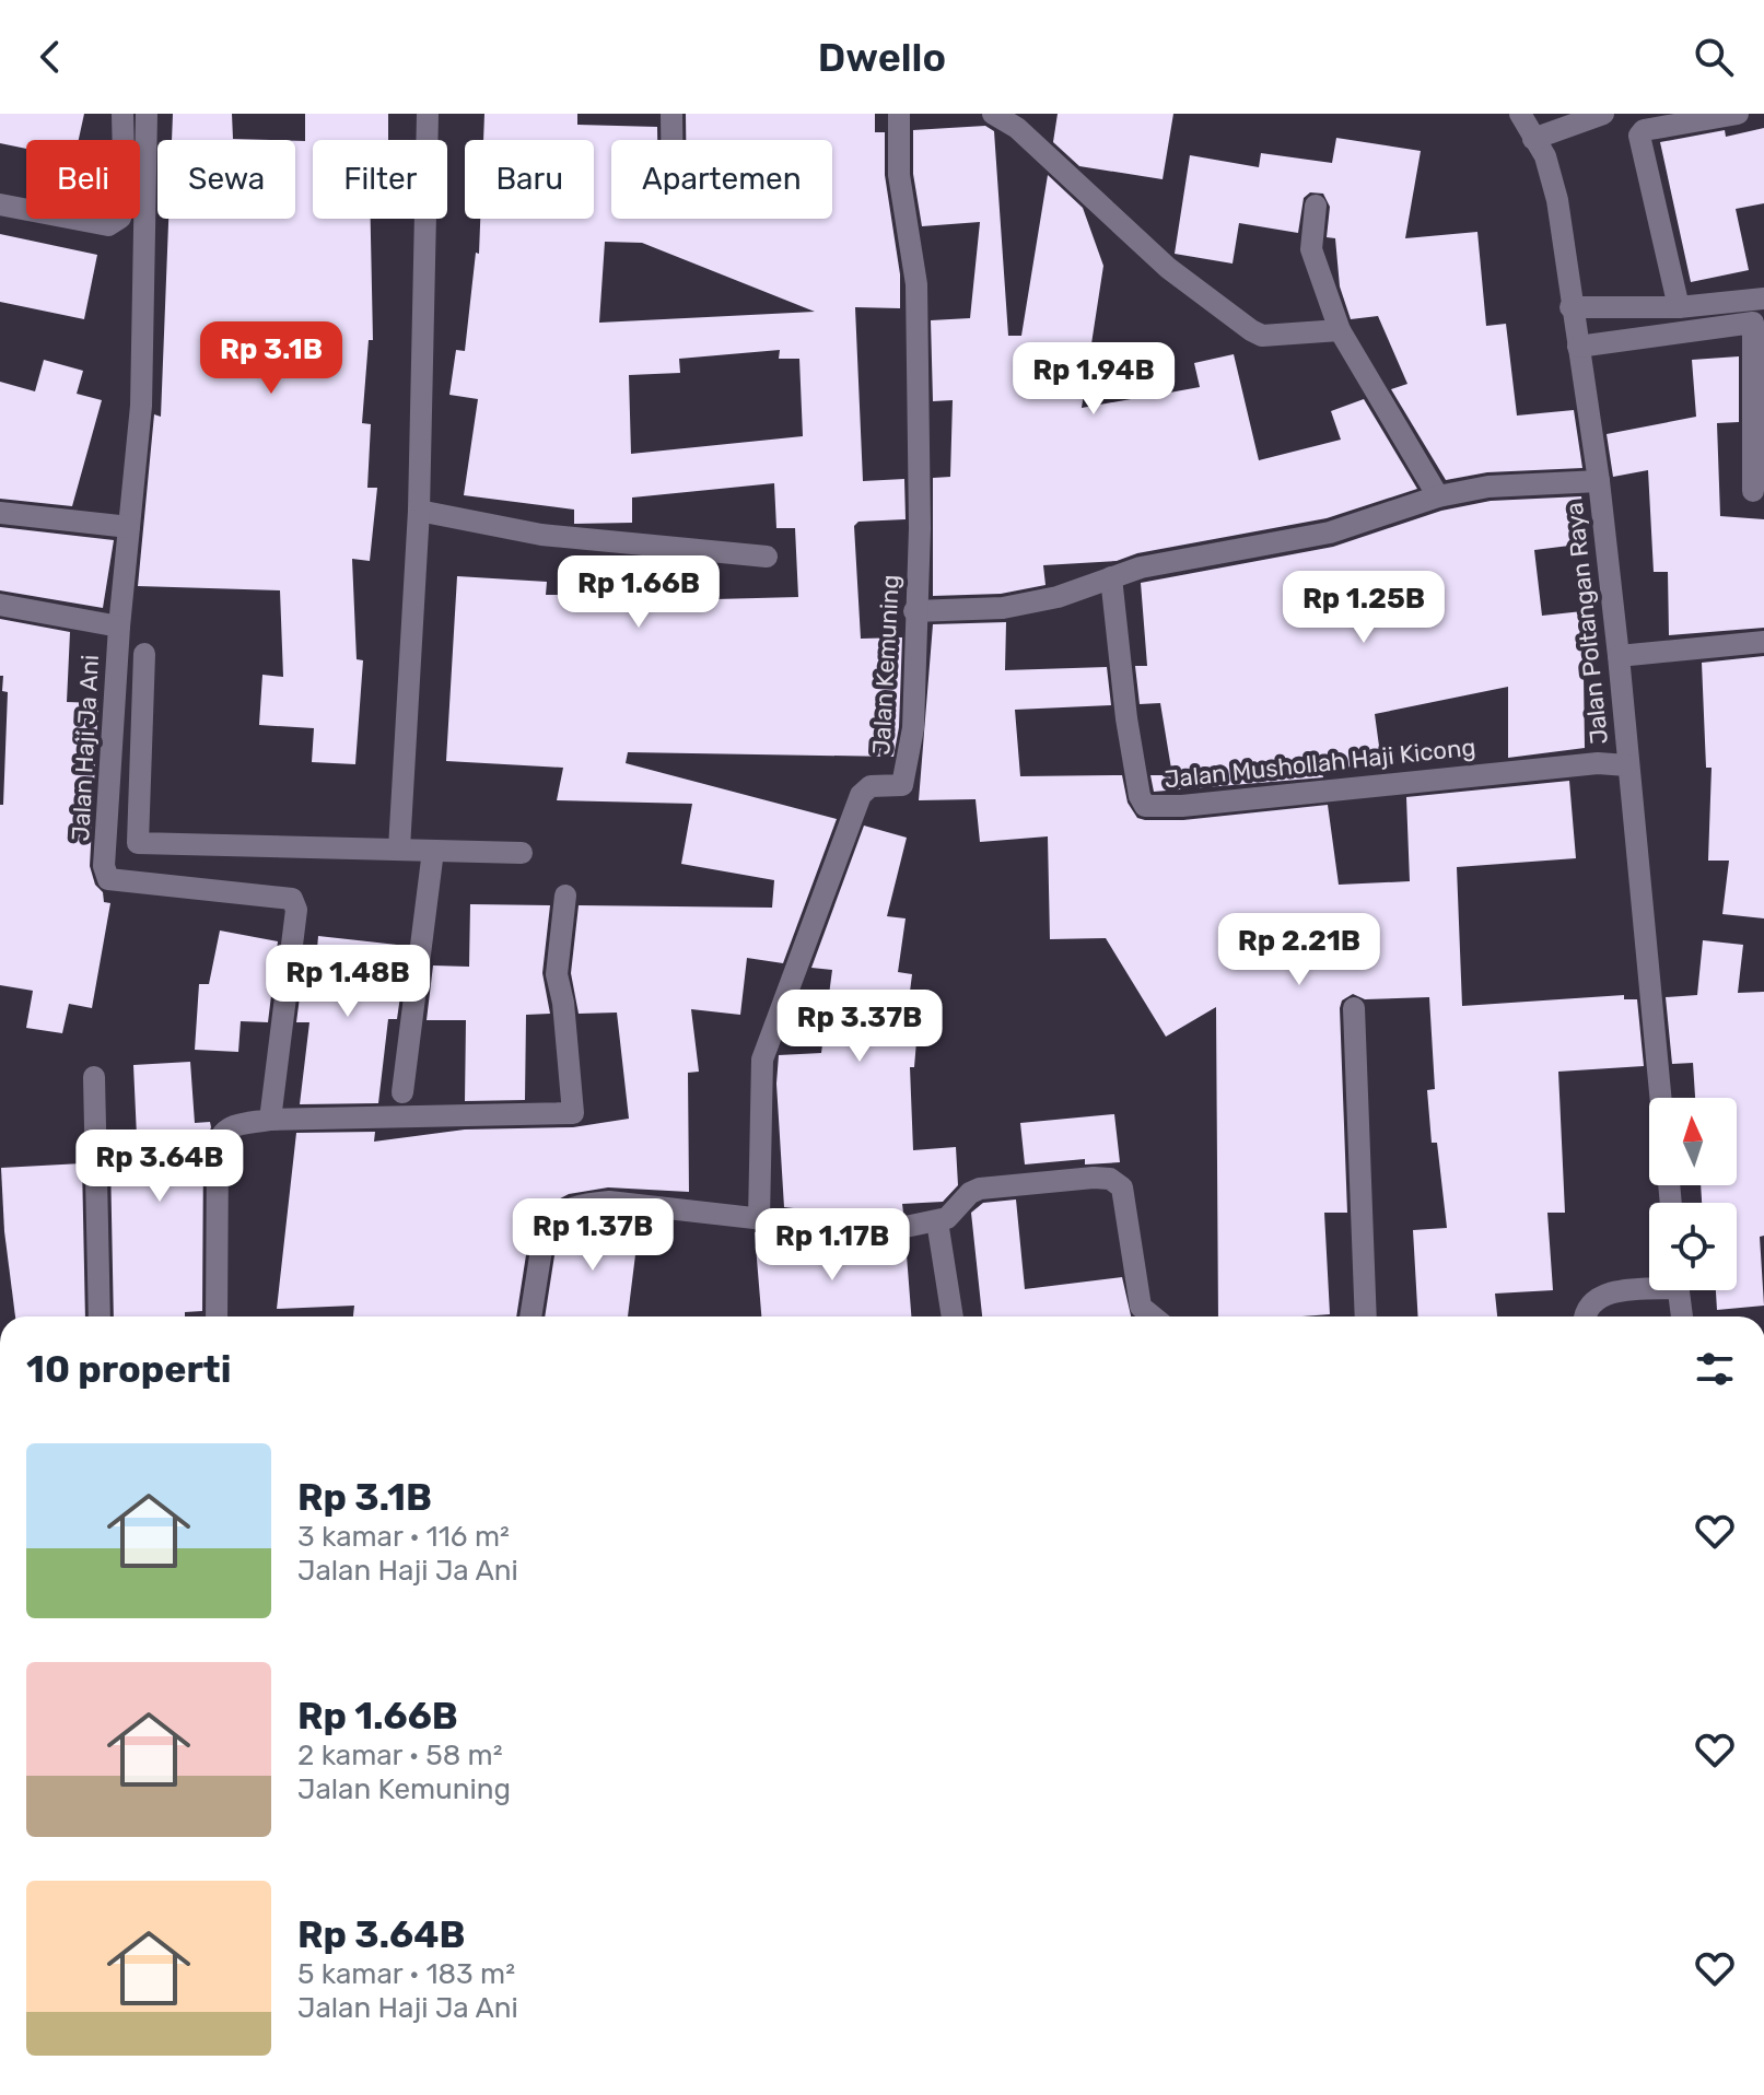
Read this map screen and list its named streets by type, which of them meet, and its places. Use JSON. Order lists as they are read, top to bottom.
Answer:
{
  "streets": {
    "street": [
      "Jalan Poltangan Raya",
      "Jalan Kemuning",
      "Jalan Haji Ja Ani",
      "Jalan Mushollah Haji Kicong"
    ]
  },
  "crossings": [
    ["Jalan Poltangan Raya", "Jalan Mushollah Haji Kicong"]
  ],
  "north": "top",
  "page": {
    "header": "Dwello",
    "chip": [
      "Beli",
      "Sewa",
      "Filter",
      "Baru",
      "Apartemen"
    ],
    "price": [
      "Rp 3.1B",
      "Rp 1.94B",
      "Rp 1.66B",
      "Rp 1.25B",
      "Rp 2.21B",
      "Rp 1.48B",
      "Rp 3.37B",
      "Rp 3.64B",
      "Rp 1.37B",
      "Rp 1.17B"
    ],
    "heading": "10 properti",
    "list": [
      {
        "name": "Rp 3.1B",
        "note": "3 kamar · 116 m² · Jalan Haji Ja Ani"
      },
      {
        "name": "Rp 1.66B",
        "note": "2 kamar · 58 m² · Jalan Kemuning"
      },
      {
        "name": "Rp 3.64B",
        "note": "5 kamar · 183 m² · Jalan Haji Ja Ani"
      }
    ]
  }
}
